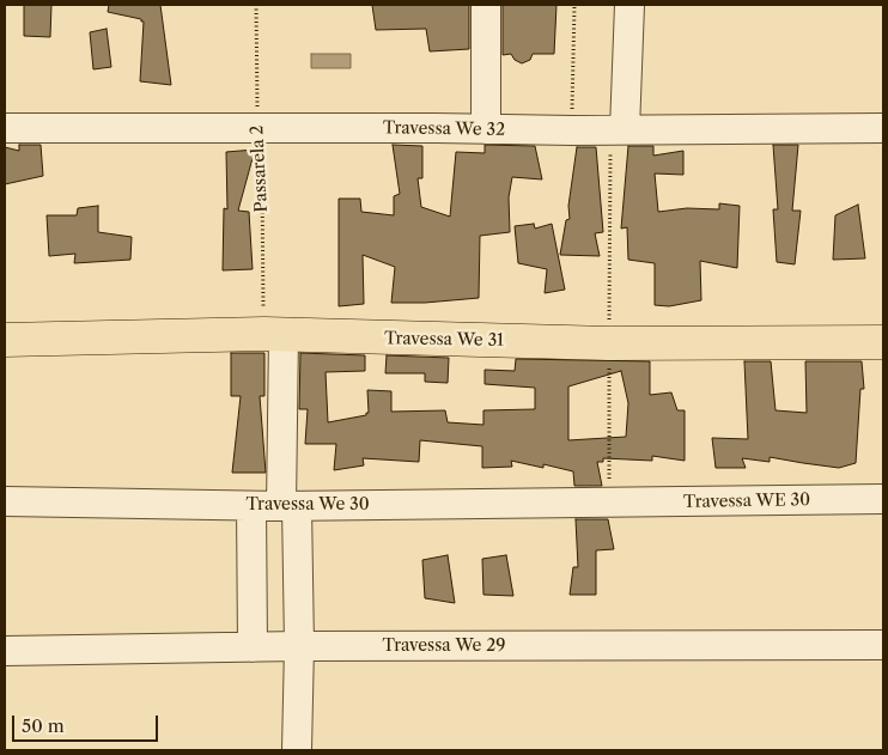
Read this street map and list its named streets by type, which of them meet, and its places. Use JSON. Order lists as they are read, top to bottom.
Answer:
{
  "streets": {
    "main road": ["Travessa We 31"],
    "street": [
      "Travessa We 32",
      "Travessa WE 30",
      "Travessa We 30",
      "Travessa We 29"
    ],
    "path": ["Passarela 2"]
  },
  "crossings": [
    ["Travessa We 32", "Passarela 2"],
    ["Passarela 2", "Travessa We 31"],
    ["Travessa WE 30", "Travessa We 30"]
  ],
  "scale_bar": "50 m"
}
